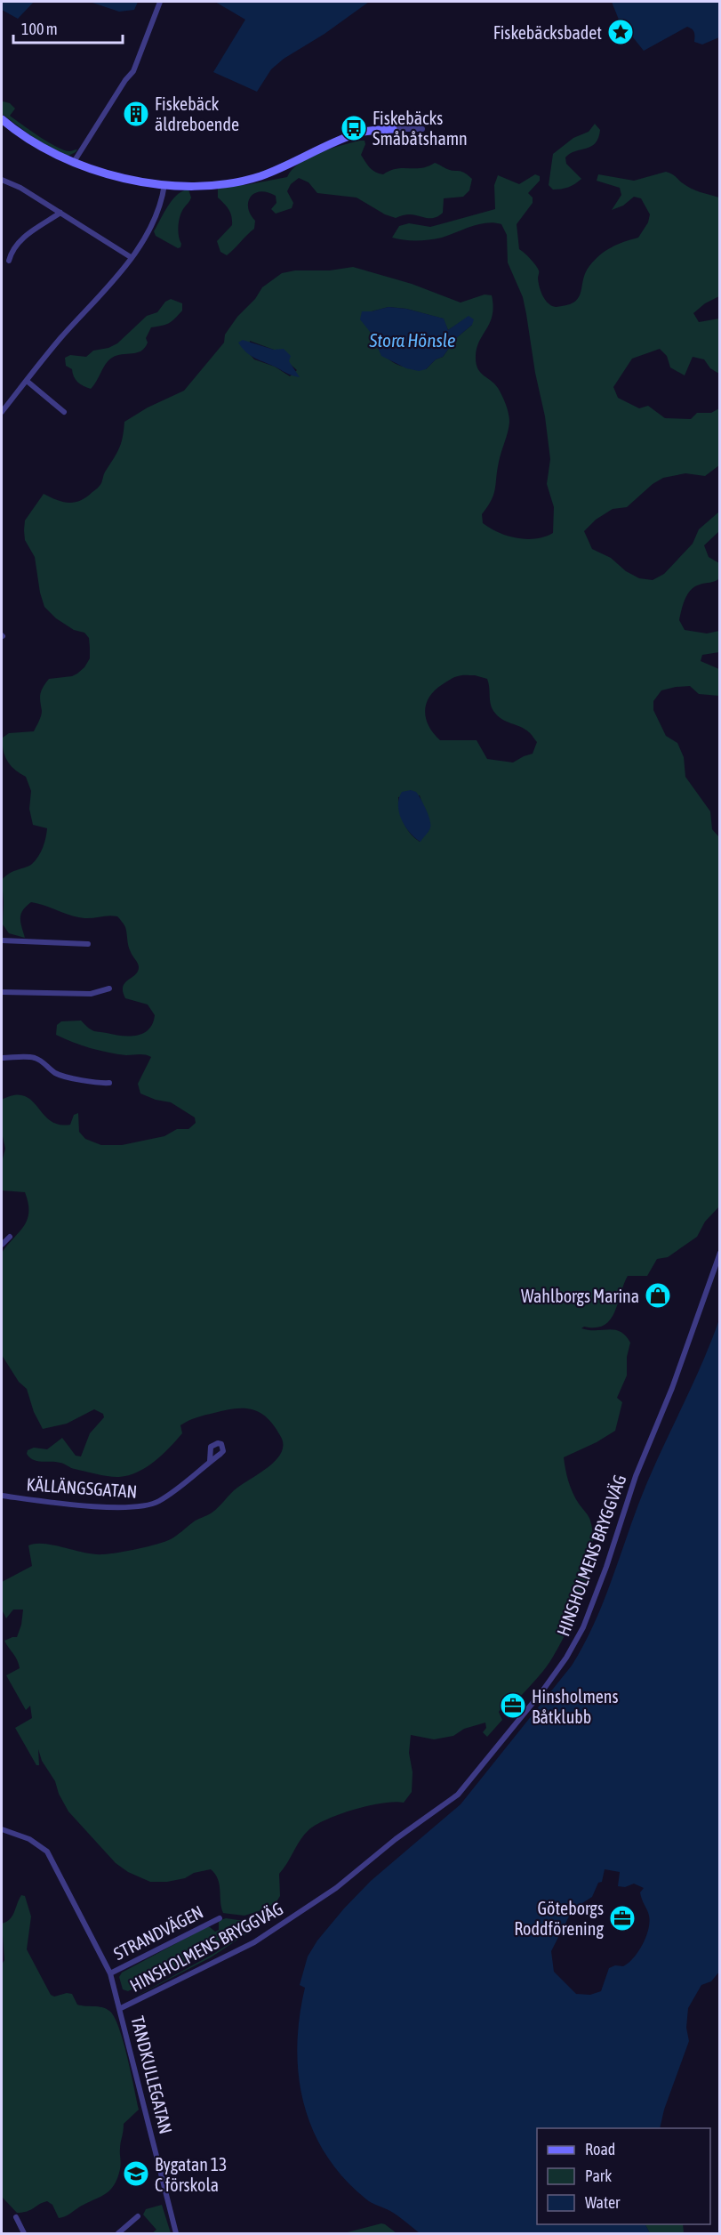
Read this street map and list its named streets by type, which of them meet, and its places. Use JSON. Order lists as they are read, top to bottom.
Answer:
{
  "streets": {
    "street": [
      "KÄLLÄNGSGATAN",
      "HINSHOLMENS BRYGGVÄG",
      "STRANDVÄGEN",
      "TANDKULLEGATAN"
    ]
  },
  "crossings": [
    ["HINSHOLMENS BRYGGVÄG", "TANDKULLEGATAN"],
    ["STRANDVÄGEN", "TANDKULLEGATAN"]
  ],
  "water": ["Stora Hönsle"],
  "places": {
    "place": ["Fiskebäcksbadet"],
    "building": ["Fiskebäck äldreboende"],
    "bus stop": ["Fiskebäcks Småbåtshamn"],
    "shop": ["Wahlborgs Marina"],
    "office": ["Hinsholmens Båtklubb", "Göteborgs Roddförening"],
    "school or university": ["Bygatan 13 C förskola"]
  },
  "legend": ["Road", "Park", "Water"],
  "scale_bar": "100 m"
}
